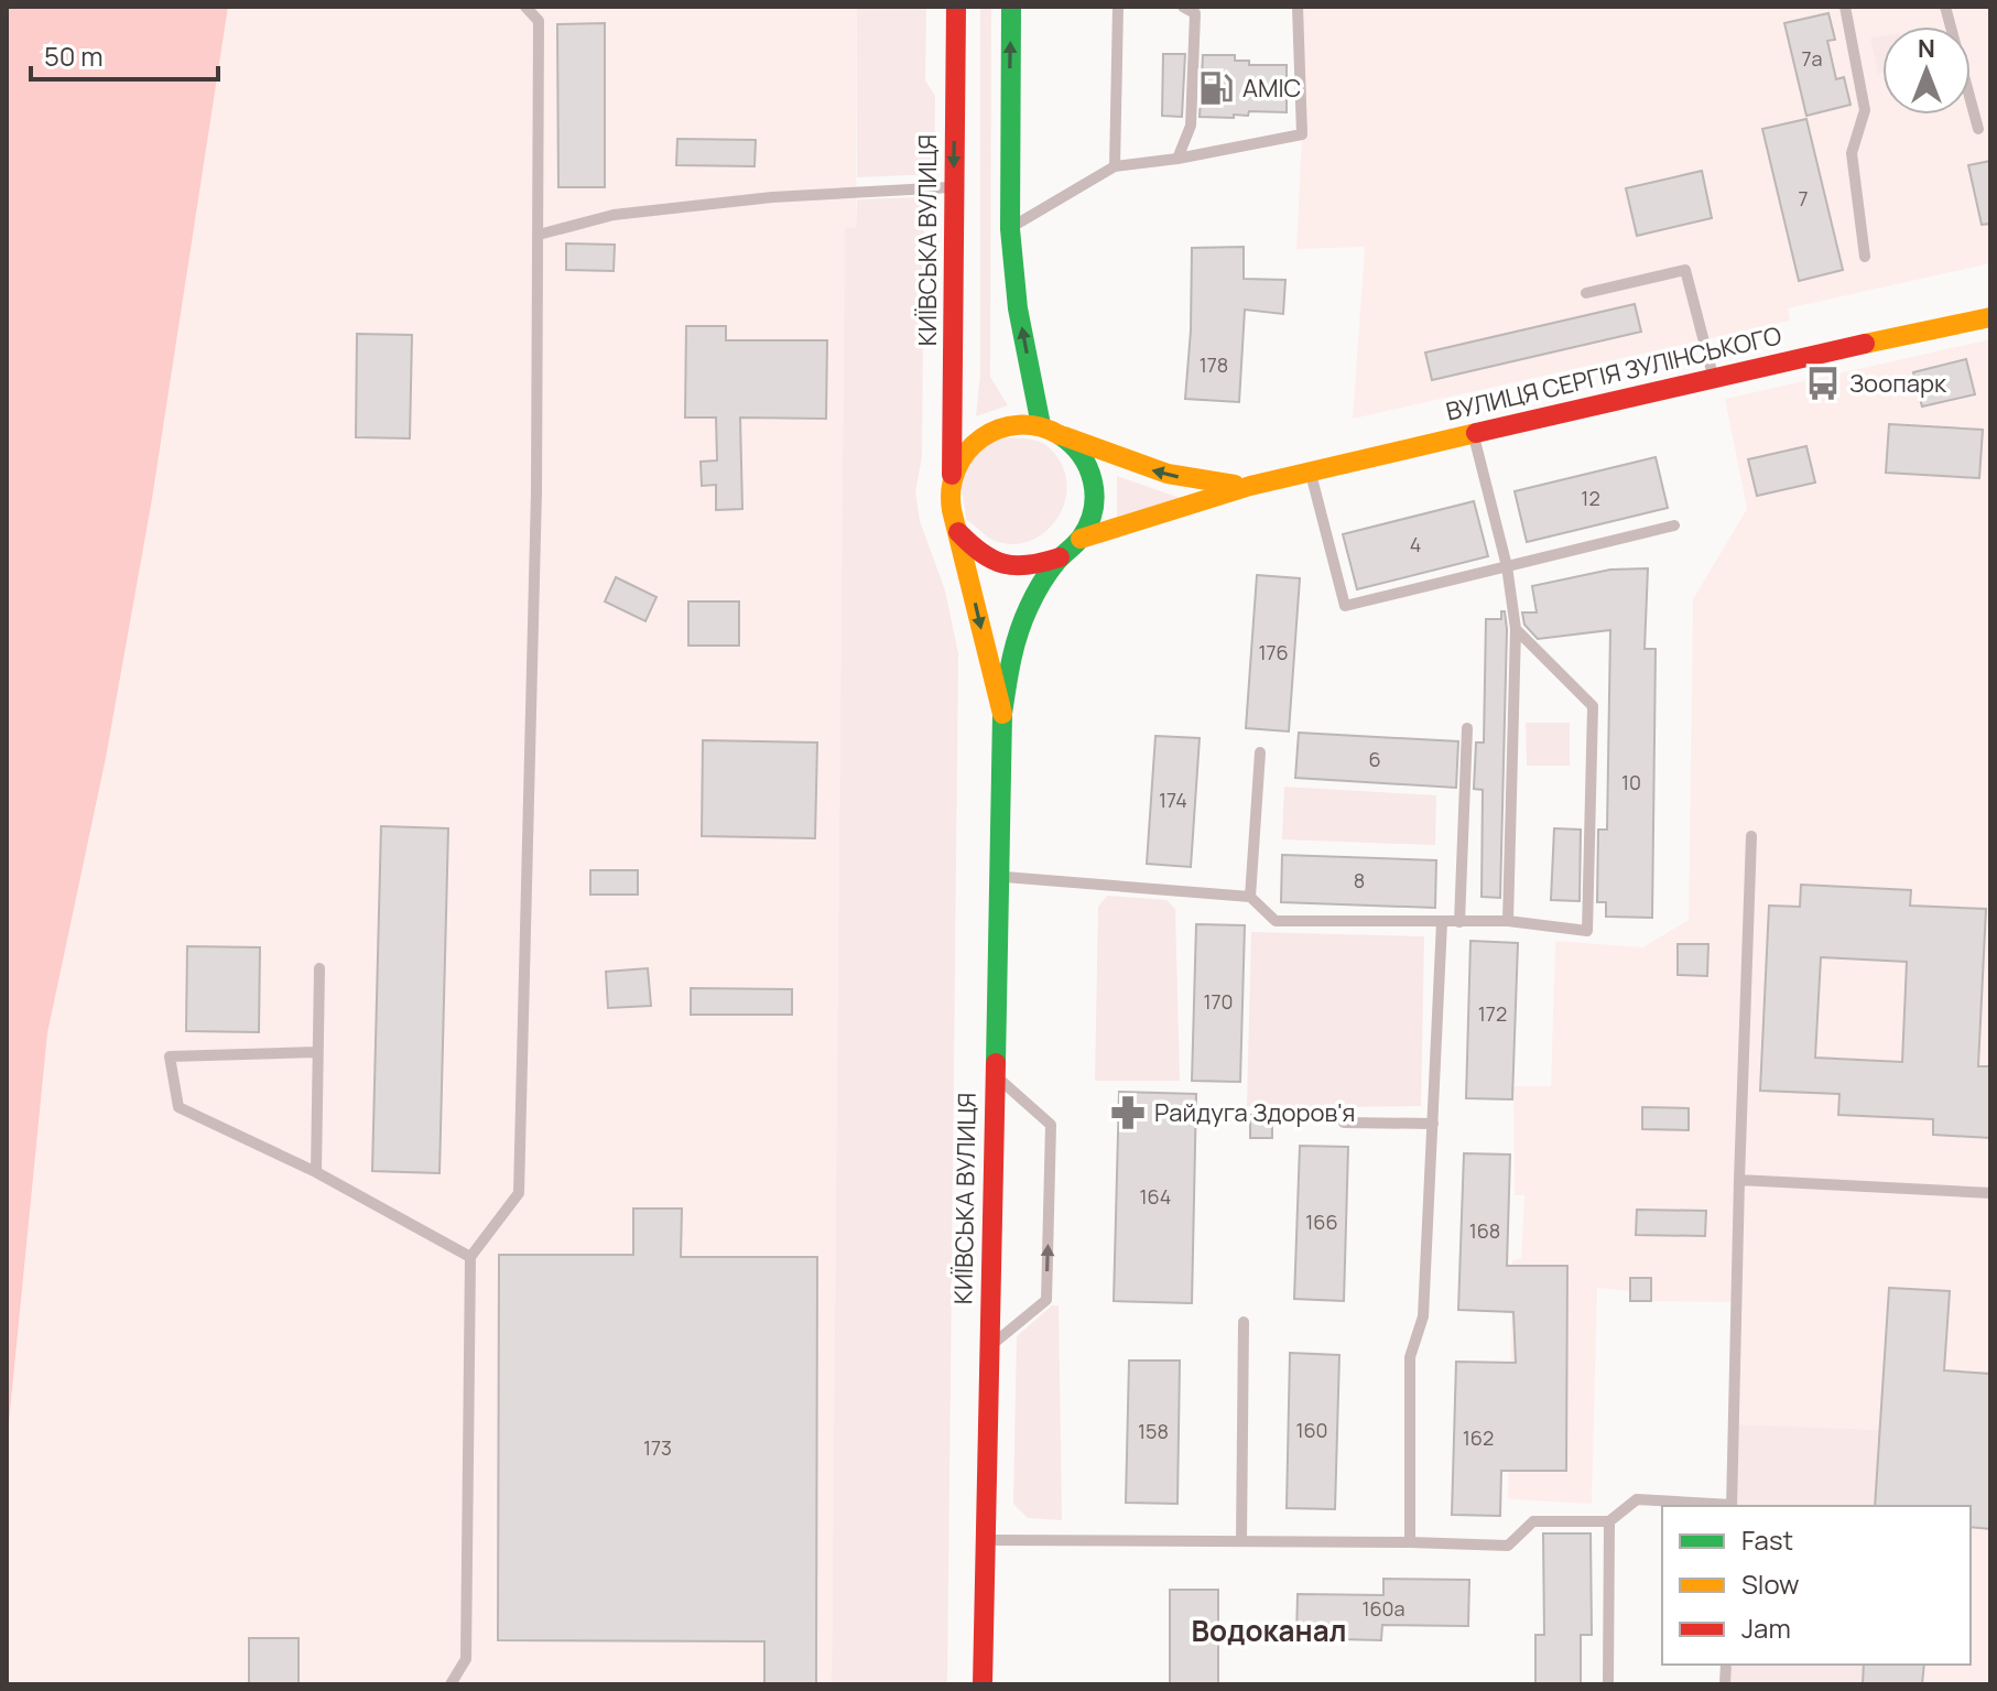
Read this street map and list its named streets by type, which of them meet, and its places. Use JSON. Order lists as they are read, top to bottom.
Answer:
{
  "streets": {
    "main road": ["КИЇВСЬКА ВУЛИЦЯ", "ВУЛИЦЯ СЕРГІЯ ЗУЛІНСЬКОГО"]
  },
  "districts": ["Водоканал"],
  "places": {
    "fuel station": ["АМІС"],
    "bus stop": ["Зоопарк"],
    "pharmacy": ["Райдуга Здоров'я"]
  },
  "house_numbers": [
    "7а",
    "7",
    "178",
    "12",
    "4",
    "176",
    "6",
    "10",
    "174",
    "8",
    "170",
    "172",
    "164",
    "166",
    "168",
    "160",
    "158",
    "162",
    "173",
    "160а"
  ],
  "legend": ["Fast", "Slow", "Jam"],
  "scale_bar": "50 m",
  "north": "top"
}
